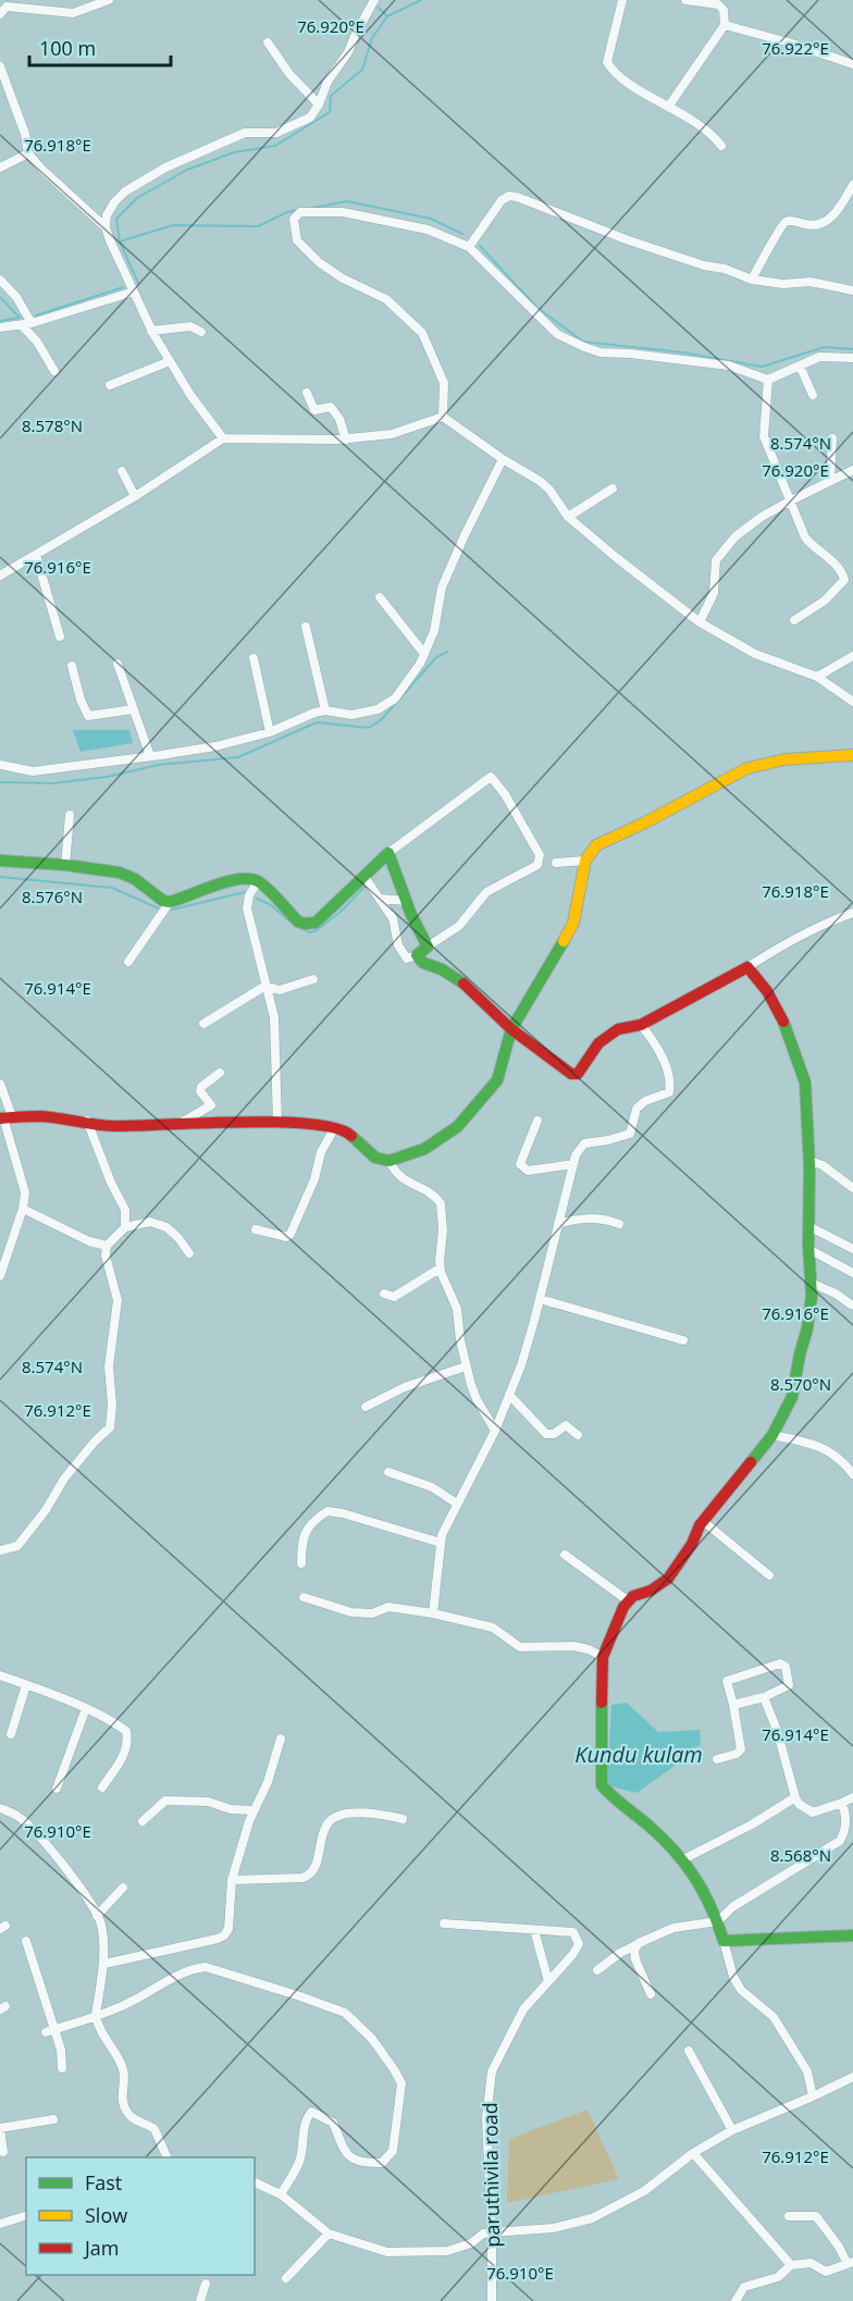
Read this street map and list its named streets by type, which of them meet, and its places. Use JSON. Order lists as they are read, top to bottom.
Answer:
{
  "streets": {
    "street": ["paruthivila road"]
  },
  "water": ["Kundu kulam"],
  "legend": ["Fast", "Slow", "Jam"],
  "scale_bar": "100 m",
  "coordinates": [
    "76.920°E",
    "76.922°E",
    "76.918°E",
    "8.578°N",
    "8.574°N",
    "76.916°E",
    "8.576°N",
    "76.914°E",
    "8.570°N",
    "76.912°E",
    "76.910°E",
    "8.568°N"
  ]
}
